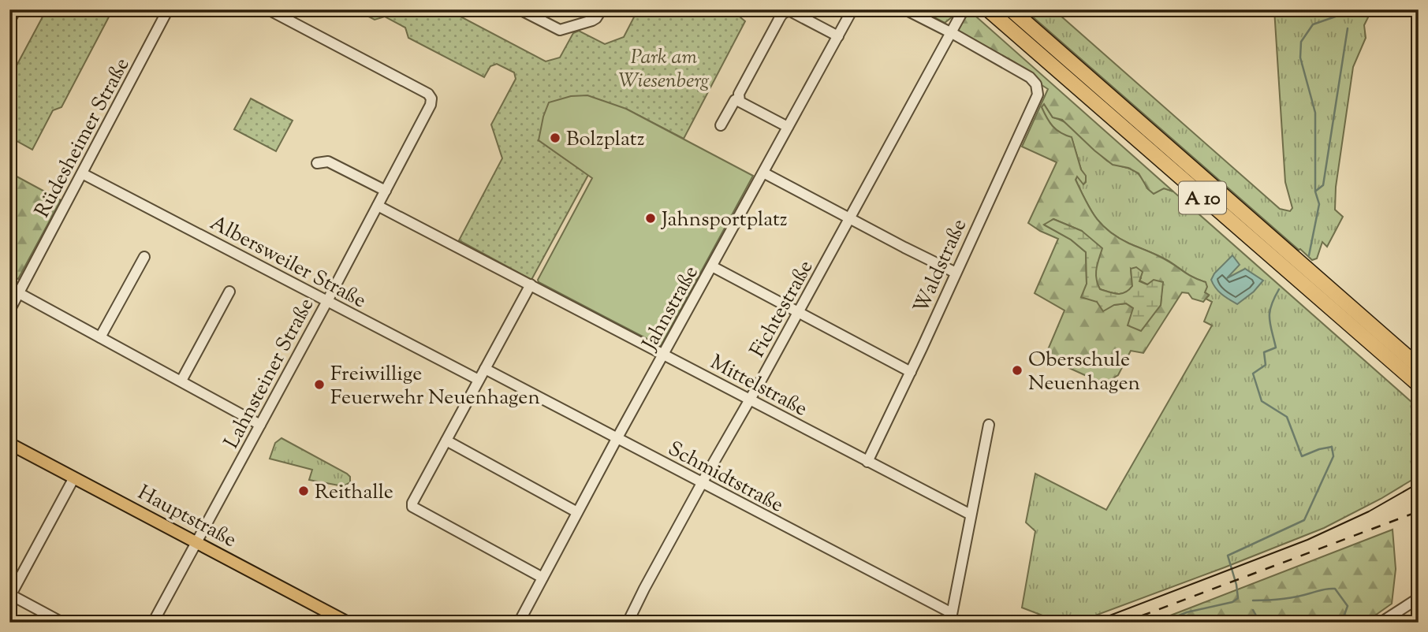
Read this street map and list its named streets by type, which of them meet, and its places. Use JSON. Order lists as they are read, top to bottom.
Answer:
{
  "streets": {
    "highway": ["A 10"],
    "main road": ["Hauptstraße"],
    "street": [
      "Rüdesheimer Straße",
      "Albersweiler Straße",
      "Waldstraße",
      "Jahnstraße",
      "Fichtestraße",
      "Lahnsteiner Straße",
      "Mittelstraße",
      "Schmidtstraße"
    ]
  },
  "crossings": [
    ["Rüdesheimer Straße", "Albersweiler Straße"],
    ["Albersweiler Straße", "Lahnsteiner Straße"],
    ["Waldstraße", "Fichtestraße"],
    ["Waldstraße", "Mittelstraße"],
    ["Jahnstraße", "Mittelstraße"],
    ["Jahnstraße", "Schmidtstraße"],
    ["Fichtestraße", "Mittelstraße"],
    ["Fichtestraße", "Schmidtstraße"],
    ["Lahnsteiner Straße", "Mittelstraße"],
    ["Lahnsteiner Straße", "Hauptstraße"]
  ],
  "parks": ["Park am Wiesenberg"],
  "places": [
    "Bolzplatz",
    "Jahnsportplatz",
    "Oberschule Neuenhagen",
    "Freiwillige Feuerwehr Neuenhagen",
    "Reithalle"
  ]
}
